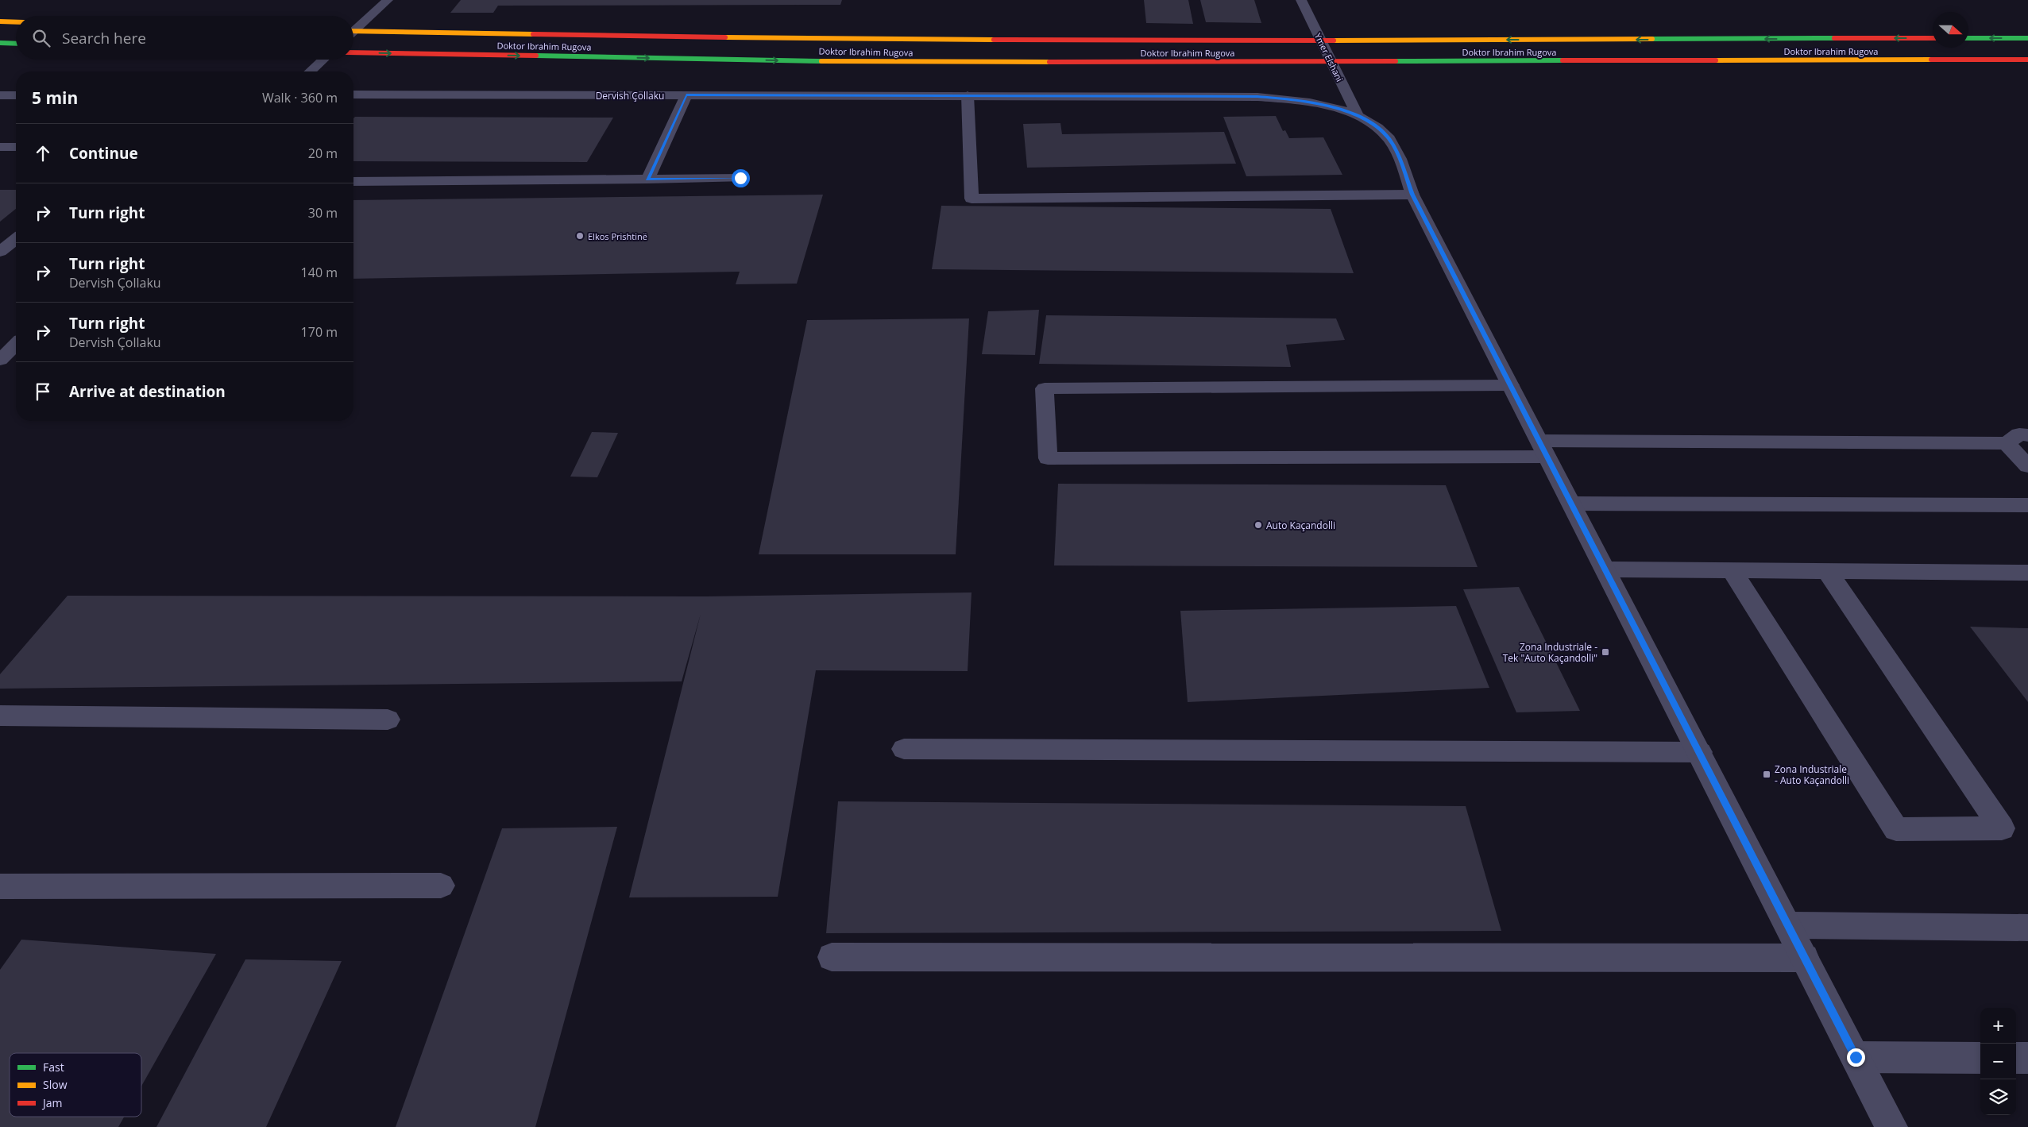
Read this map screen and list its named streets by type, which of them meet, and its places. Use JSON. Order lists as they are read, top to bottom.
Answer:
{
  "streets": {
    "highway": ["Doktor Ibrahim Rugova"],
    "street": ["Ymer Elshani", "Dervish Çollaku"]
  },
  "crossings": [
    ["Ymer Elshani", "Dervish Çollaku"]
  ],
  "places": {
    "other": ["Elkos Prishtinë", "Auto Kaçandolli"],
    "transit": ["Zona Industriale - Tek \"Auto Kaçandolli\"", "Zona Industriale - Auto Kaçandolli"]
  },
  "legend": ["Fast", "Slow", "Jam"],
  "north": "right",
  "page": {
    "search": "Search here",
    "heading": ["5 min", "Walk · 360 m"],
    "list": [
      ["Continue", "20 m"],
      ["Turn right", "30 m"],
      ["Turn right", "Dervish Çollaku", "140 m"],
      ["Turn right", "Dervish Çollaku", "170 m"],
      "Arrive at destination"
    ],
    "map_buttons": ["+", "−"]
  }
}
